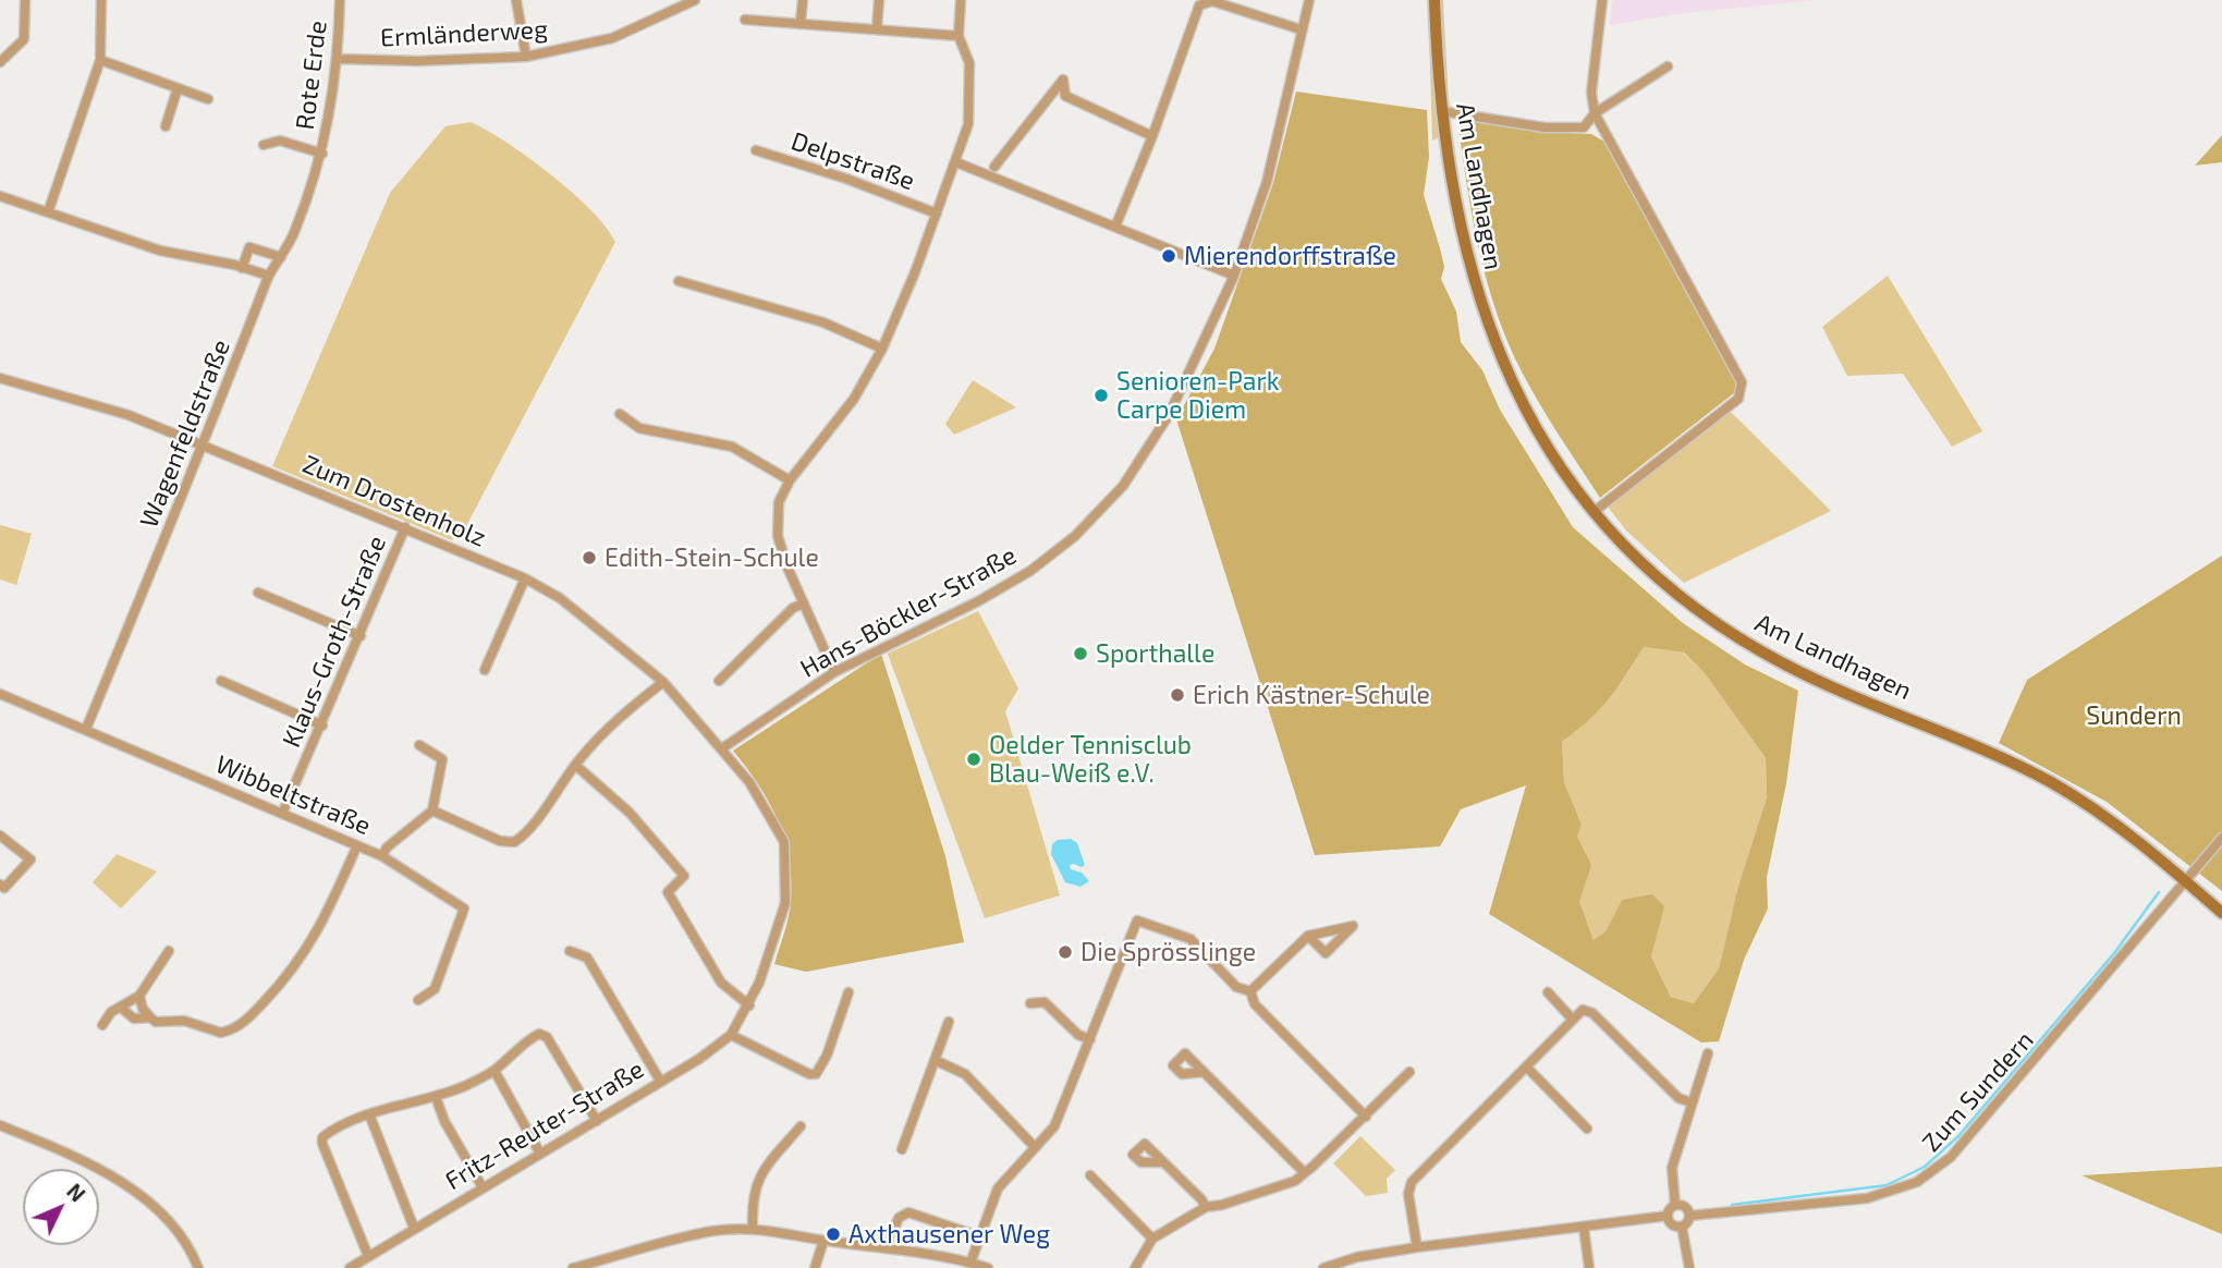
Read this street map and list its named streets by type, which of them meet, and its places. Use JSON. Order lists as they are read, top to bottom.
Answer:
{
  "streets": {
    "street": [
      "Ermländerweg",
      "Rote Erde",
      "Delpstraße",
      "Am Landhagen",
      "Wagenfeldstraße",
      "Zum Drostenholz",
      "Hans-Böckler-Straße",
      "Klaus-Groth-Straße",
      "Wibbeltstraße",
      "Zum Sundern",
      "Fritz-Reuter-Straße"
    ]
  },
  "crossings": [
    ["Ermländerweg", "Rote Erde"],
    ["Rote Erde", "Wagenfeldstraße"],
    ["Am Landhagen", "Zum Sundern"],
    ["Wagenfeldstraße", "Zum Drostenholz"],
    ["Wagenfeldstraße", "Wibbeltstraße"],
    ["Zum Drostenholz", "Hans-Böckler-Straße"],
    ["Zum Drostenholz", "Klaus-Groth-Straße"],
    ["Zum Drostenholz", "Fritz-Reuter-Straße"],
    ["Hans-Böckler-Straße", "Fritz-Reuter-Straße"],
    ["Klaus-Groth-Straße", "Wibbeltstraße"]
  ],
  "parks": ["Sundern"],
  "places": [
    "Mierendorffstraße",
    "Senioren-Park Carpe Diem",
    "Edith-Stein-Schule",
    "Sporthalle",
    "Erich Kästner-Schule",
    "Oelder Tennisclub Blau-Weiß e.V.",
    "Die Sprösslinge",
    "Axthausener Weg"
  ],
  "north": "top right"
}
